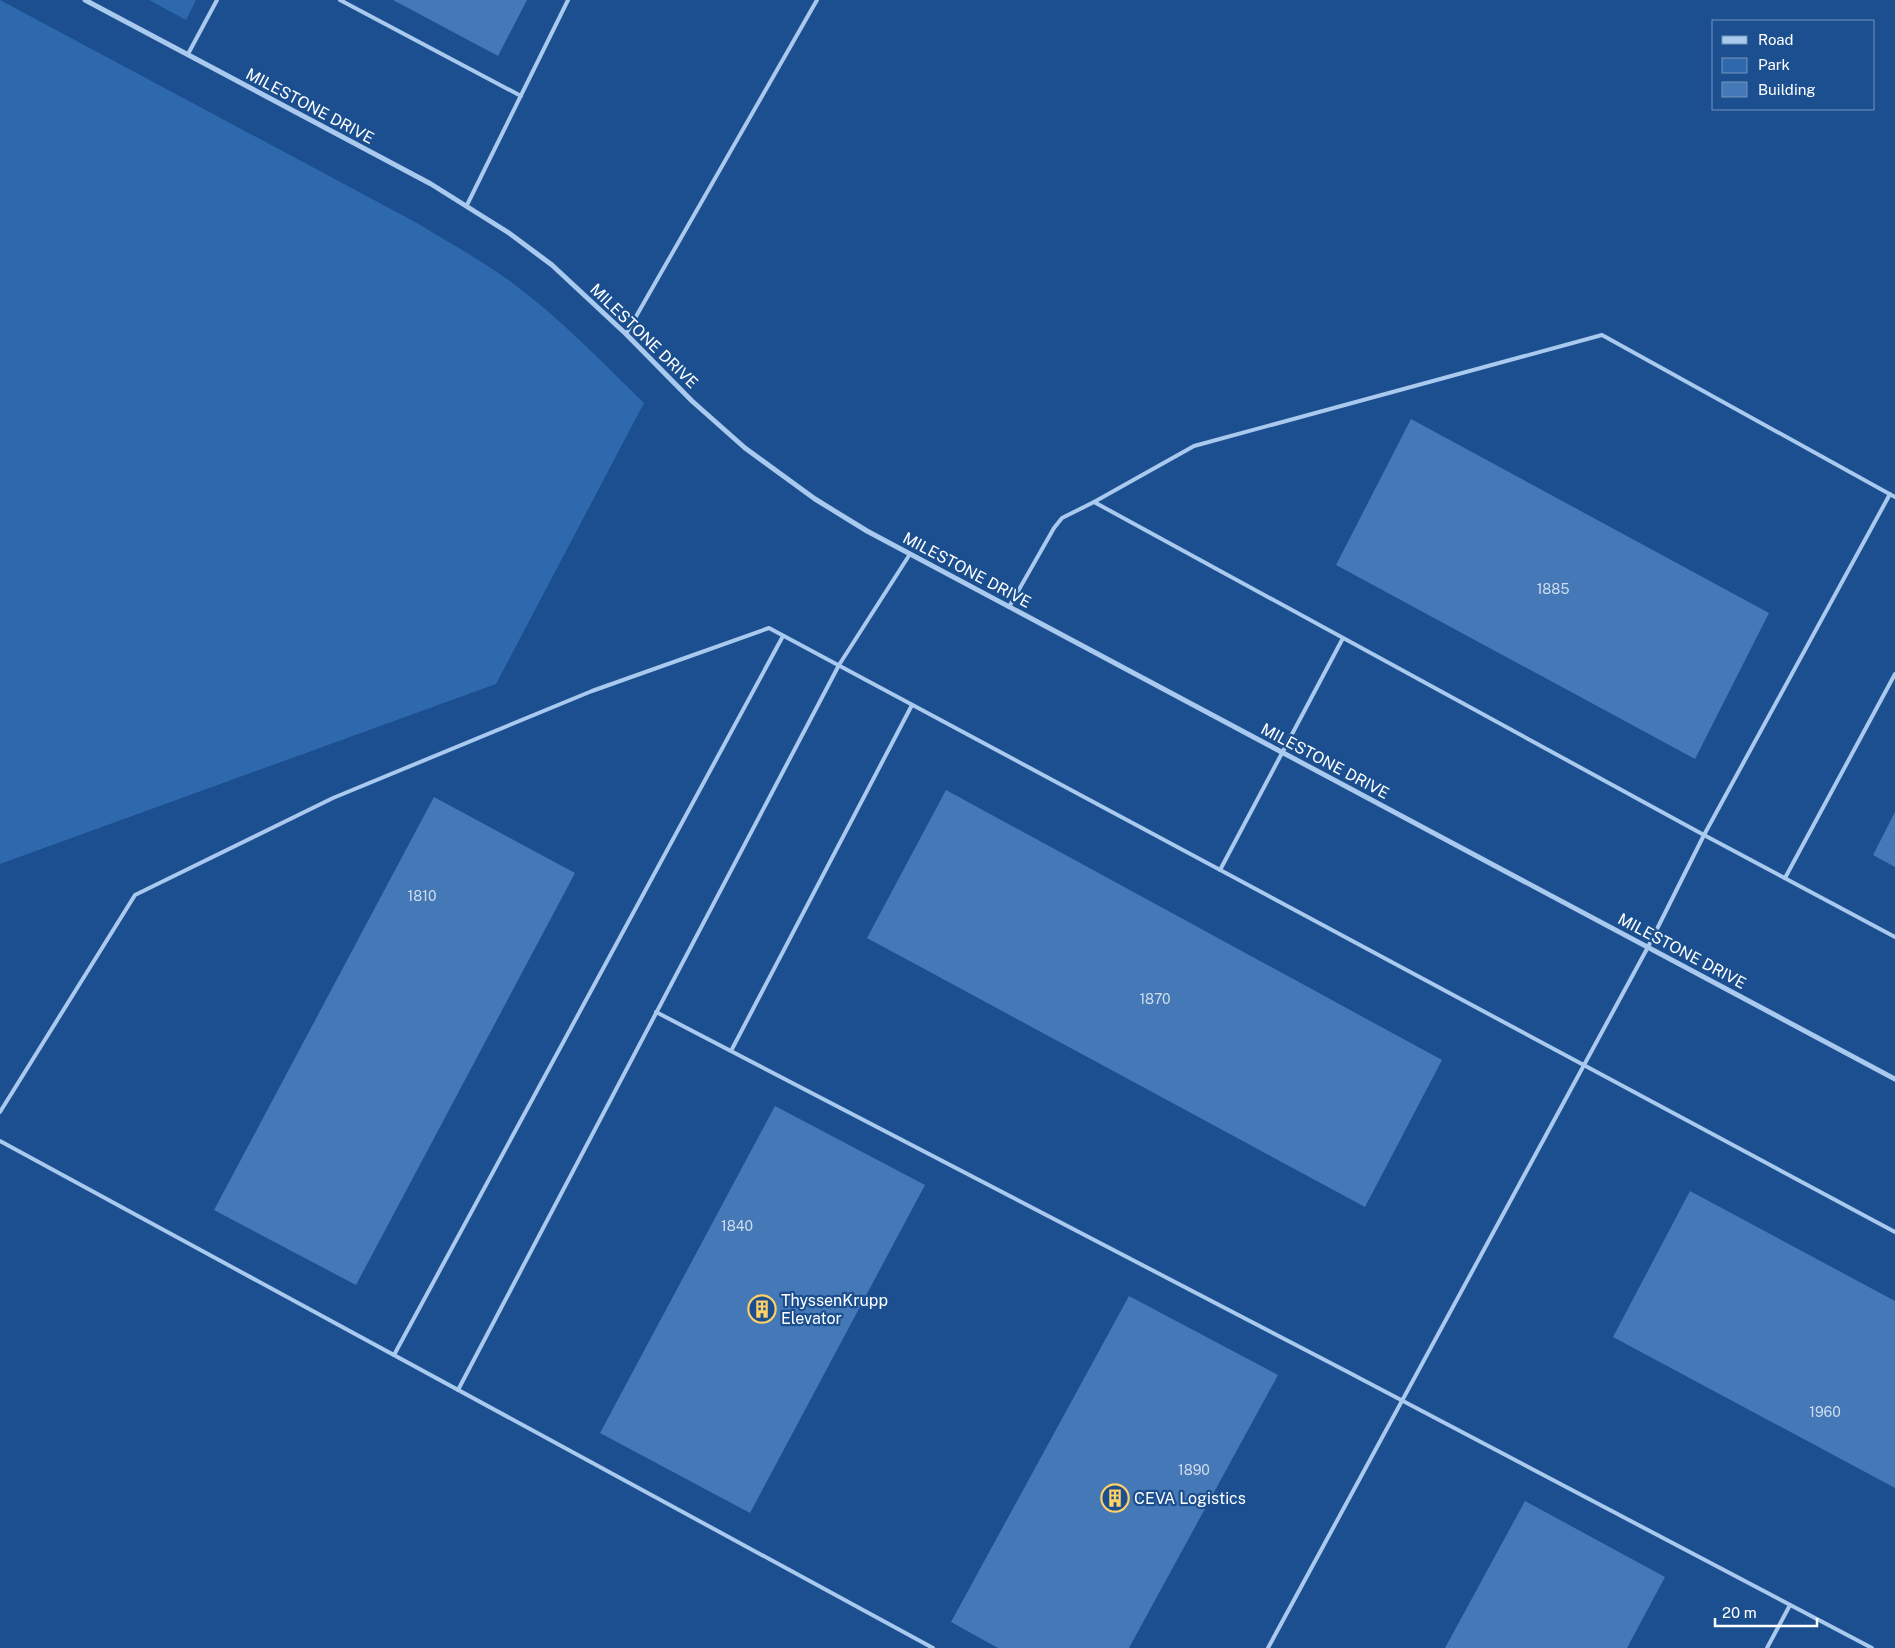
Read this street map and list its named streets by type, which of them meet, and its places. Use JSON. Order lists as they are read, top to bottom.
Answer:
{
  "streets": {
    "street": ["MILESTONE DRIVE"]
  },
  "places": {
    "building": ["ThyssenKrupp Elevator", "CEVA Logistics"]
  },
  "house_numbers": [
    "1885",
    "1810",
    "1870",
    "1840",
    "1960",
    "1890"
  ],
  "legend": ["Road", "Park", "Building"],
  "scale_bar": "20 m"
}
